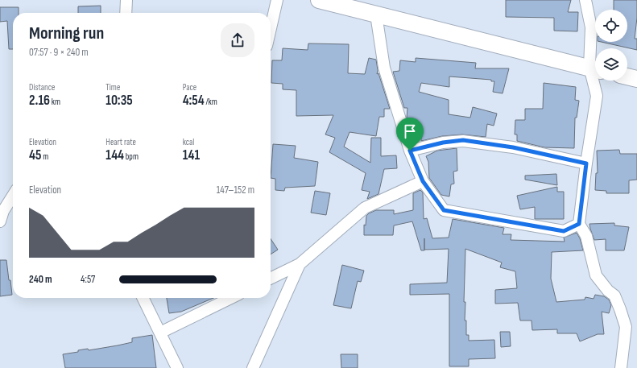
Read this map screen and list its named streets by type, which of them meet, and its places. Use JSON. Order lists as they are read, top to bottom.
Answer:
{
  "page": {
    "heading": ["Morning run", "07:57 · 9 × 240 m"],
    "stats": [
      ["Distance", "2.16 km"],
      ["Time", "10:35"],
      ["Pace", "4:54 /km"],
      ["Elevation", "45 m"],
      ["Heart rate", "144 bpm"],
      ["kcal", "141"]
    ],
    "chart": ["Elevation", "147–152 m"],
    "list": [
      {
        "name": "240 m",
        "note": "4:57"
      }
    ]
  }
}
